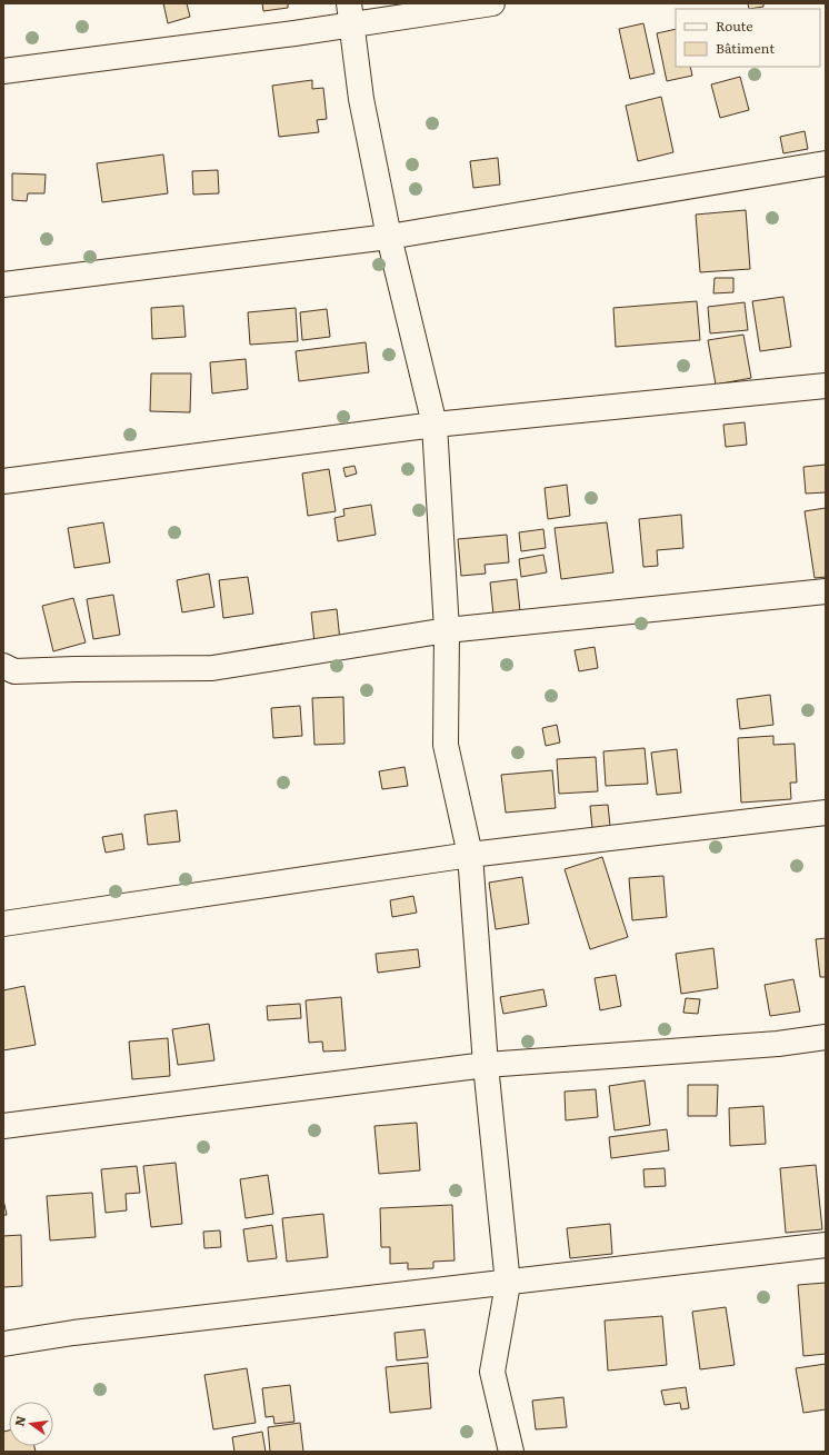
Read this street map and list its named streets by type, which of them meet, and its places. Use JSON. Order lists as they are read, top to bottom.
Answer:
{
  "legend": ["Route", "Bâtiment"],
  "north": "left"
}
